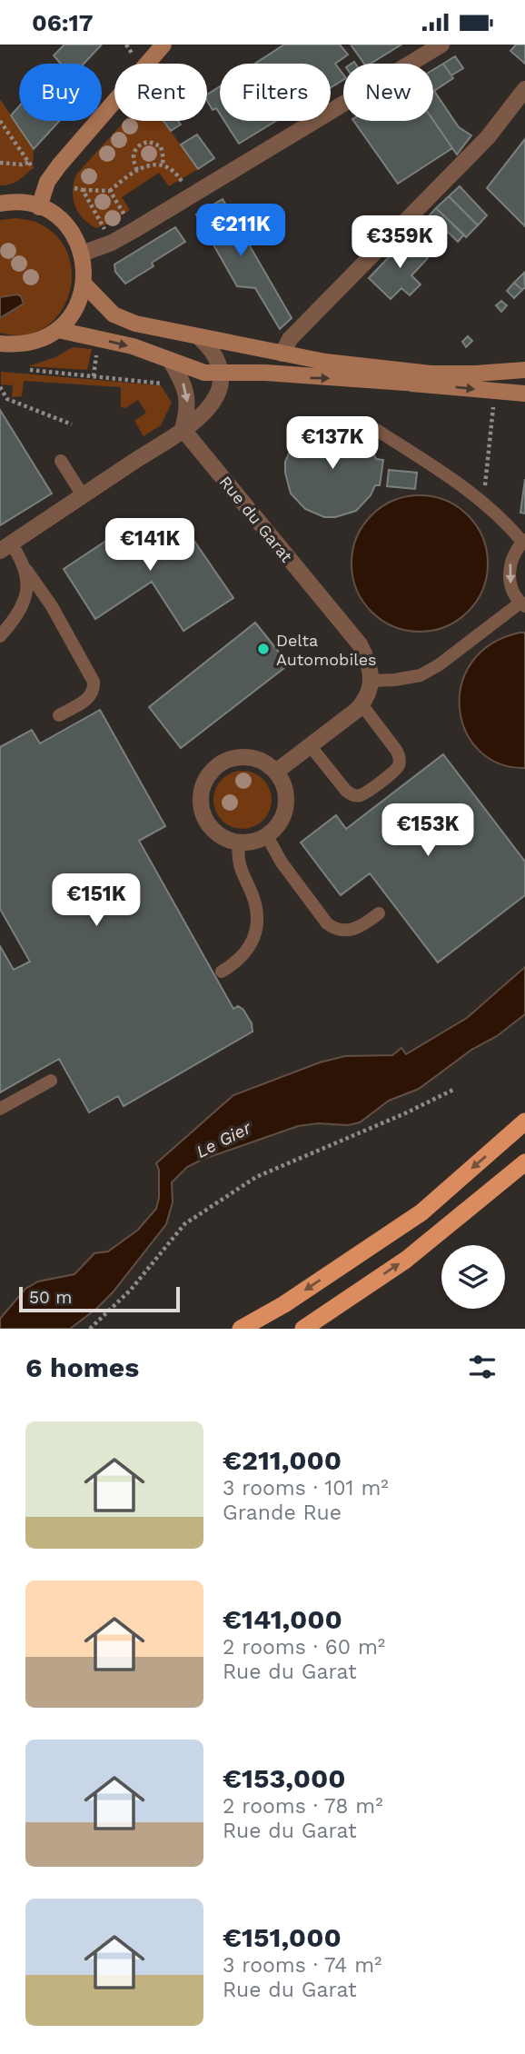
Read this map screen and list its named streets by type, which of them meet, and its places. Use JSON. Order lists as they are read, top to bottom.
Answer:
{
  "streets": {
    "street": ["Rue du Garat"]
  },
  "water": ["Le Gier"],
  "places": ["Delta Automobiles"],
  "scale_bar": "50 m",
  "page": {
    "status": "06:17",
    "chip": [
      "Buy",
      "Rent",
      "Filters",
      "New"
    ],
    "price": [
      "€211K",
      "€359K",
      "€137K",
      "€141K",
      "€153K",
      "€151K"
    ],
    "scale": "50 m",
    "heading": "6 homes",
    "list": [
      {
        "name": "€211,000",
        "note": "3 rooms · 101 m² · Grande Rue"
      },
      {
        "name": "€141,000",
        "note": "2 rooms · 60 m² · Rue du Garat"
      },
      {
        "name": "€153,000",
        "note": "2 rooms · 78 m² · Rue du Garat"
      },
      {
        "name": "€151,000",
        "note": "3 rooms · 74 m² · Rue du Garat"
      }
    ]
  }
}
